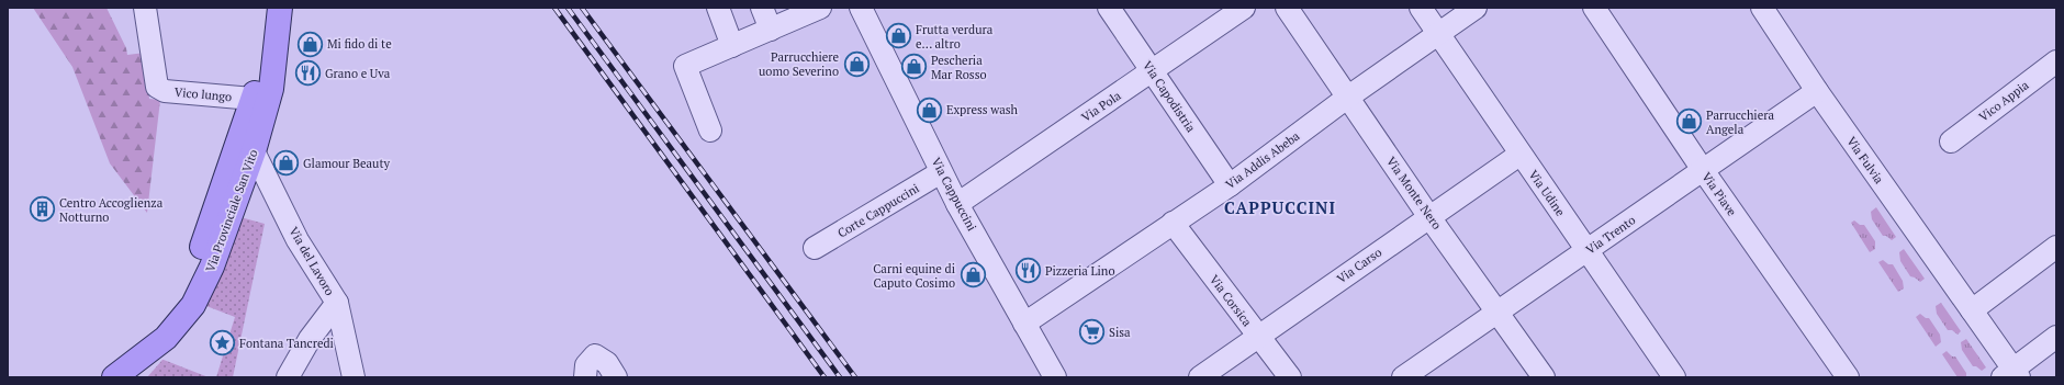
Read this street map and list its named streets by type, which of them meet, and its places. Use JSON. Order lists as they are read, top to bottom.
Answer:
{
  "streets": {
    "main road": ["Via Provinciale San Vito"],
    "street": [
      "Vico lungo",
      "Via Capodistria",
      "Vico Appia",
      "Via Pola",
      "Via Addis Abeba",
      "Via Fulvia",
      "Via Monte Nero",
      "Via Udine",
      "Via Cappuccini",
      "Via Piave",
      "Corte Cappuccini",
      "Via Trento",
      "Via del Lavoro",
      "Via Carso",
      "Via Corsica"
    ]
  },
  "crossings": [
    ["Vico lungo", "Via Provinciale San Vito"],
    ["Via Capodistria", "Via Pola"],
    ["Via Capodistria", "Via Addis Abeba"],
    ["Via Pola", "Via Cappuccini"],
    ["Via Addis Abeba", "Via Monte Nero"],
    ["Via Addis Abeba", "Via Udine"],
    ["Via Addis Abeba", "Via Cappuccini"],
    ["Via Addis Abeba", "Via Corsica"],
    ["Via Fulvia", "Via Trento"],
    ["Via Monte Nero", "Via Trento"],
    ["Via Monte Nero", "Via Carso"],
    ["Via Udine", "Via Trento"],
    ["Via Udine", "Via Carso"],
    ["Via Cappuccini", "Corte Cappuccini"],
    ["Via Piave", "Via Trento"],
    ["Via Provinciale San Vito", "Via del Lavoro"],
    ["Via Carso", "Via Corsica"]
  ],
  "districts": ["CAPPUCCINI"],
  "places": {
    "shop": [
      "Frutta verdura e... altro",
      "Mi fido di te",
      "Parrucchiere uomo Severino",
      "Pescheria Mar Rosso",
      "Express wash",
      "Parrucchiera Angela",
      "Glamour Beauty",
      "Carni equine di Caputo Cosimo"
    ],
    "restaurant": ["Grano e Uva", "Pizzeria Lino"],
    "building": ["Centro Accoglienza Notturno"],
    "supermarket": ["Sisa"],
    "place": ["Fontana Tancredi"]
  }
}
